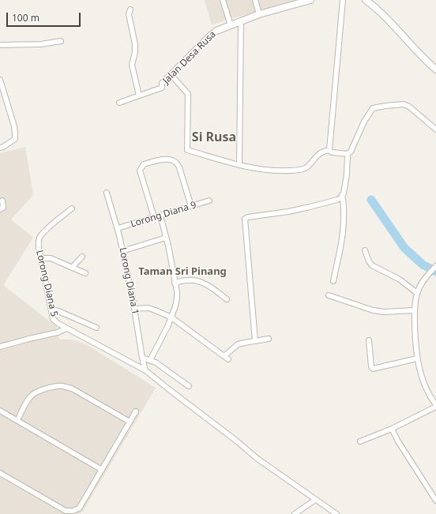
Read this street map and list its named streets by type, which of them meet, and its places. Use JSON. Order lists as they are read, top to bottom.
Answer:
{
  "streets": {
    "street": [
      "Jalan Desa Rusa",
      "Lorong Diana 9",
      "Lorong Diana 1",
      "Lorong Diana 5"
    ]
  },
  "crossings": [
    ["Lorong Diana 9", "Lorong Diana 1"],
    ["Lorong Diana 1", "Lorong Diana 5"]
  ],
  "districts": ["Si Rusa", "Taman Sri Pinang"],
  "scale_bar": "100 m"
}
